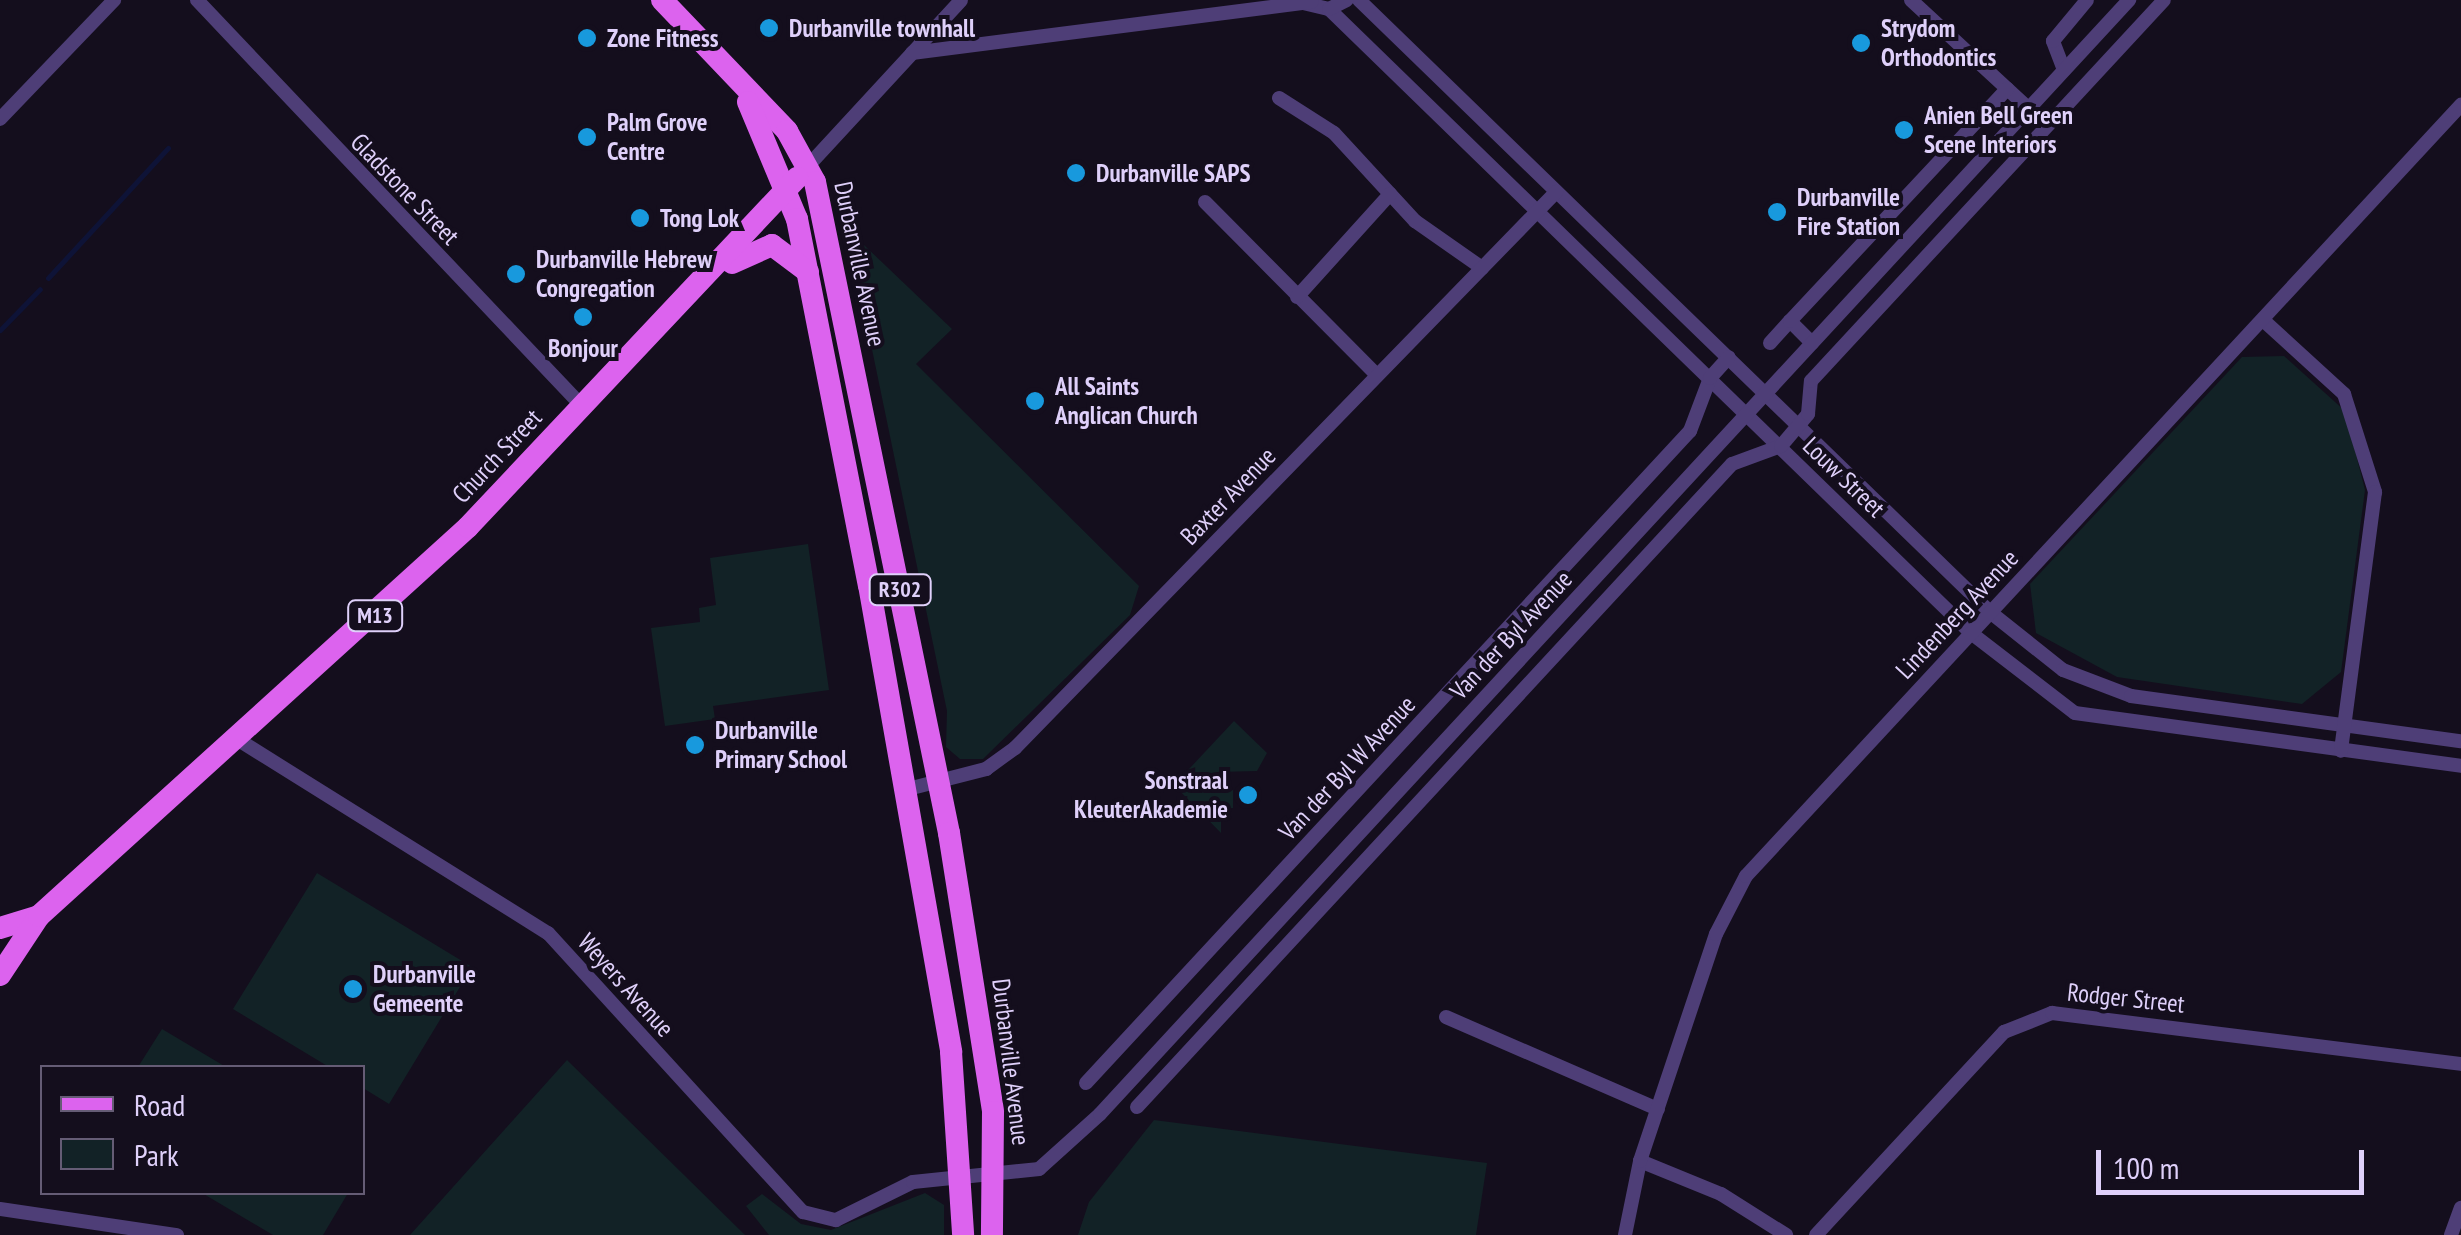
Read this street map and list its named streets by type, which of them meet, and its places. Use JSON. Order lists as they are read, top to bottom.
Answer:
{
  "streets": {
    "main road": [
      "Durbanville Avenue",
      "Church Street",
      "R302",
      "M13"
    ],
    "street": [
      "Gladstone Street",
      "Louw Street",
      "Baxter Avenue",
      "Lindenberg Avenue",
      "Van der Byl Avenue",
      "Van der Byl W Avenue",
      "Weyers Avenue",
      "Rodger Street"
    ]
  },
  "crossings": [
    ["Gladstone Street", "Church Street"],
    ["Durbanville Avenue", "Church Street"],
    ["Durbanville Avenue", "Baxter Avenue"],
    ["Durbanville Avenue", "R302"],
    ["Durbanville Avenue", "Van der Byl Avenue"],
    ["Durbanville Avenue", "Weyers Avenue"],
    ["Church Street", "Weyers Avenue"],
    ["Louw Street", "Baxter Avenue"],
    ["Louw Street", "Lindenberg Avenue"],
    ["Louw Street", "Van der Byl Avenue"],
    ["Louw Street", "Van der Byl W Avenue"],
    ["Van der Byl Avenue", "Weyers Avenue"]
  ],
  "places": [
    "Durbanville townhall",
    "Zone Fitness",
    "Strydom Orthodontics",
    "Anien Bell Green Scene Interiors",
    "Palm Grove Centre",
    "Durbanville SAPS",
    "Durbanville Fire Station",
    "Tong Lok",
    "Durbanville Hebrew Congregation",
    "Bonjour",
    "All Saints Anglican Church",
    "Durbanville Primary School",
    "Sonstraal KleuterAkademie",
    "Durbanville Gemeente"
  ],
  "legend": ["Road", "Park"],
  "scale_bar": "100 m"
}
